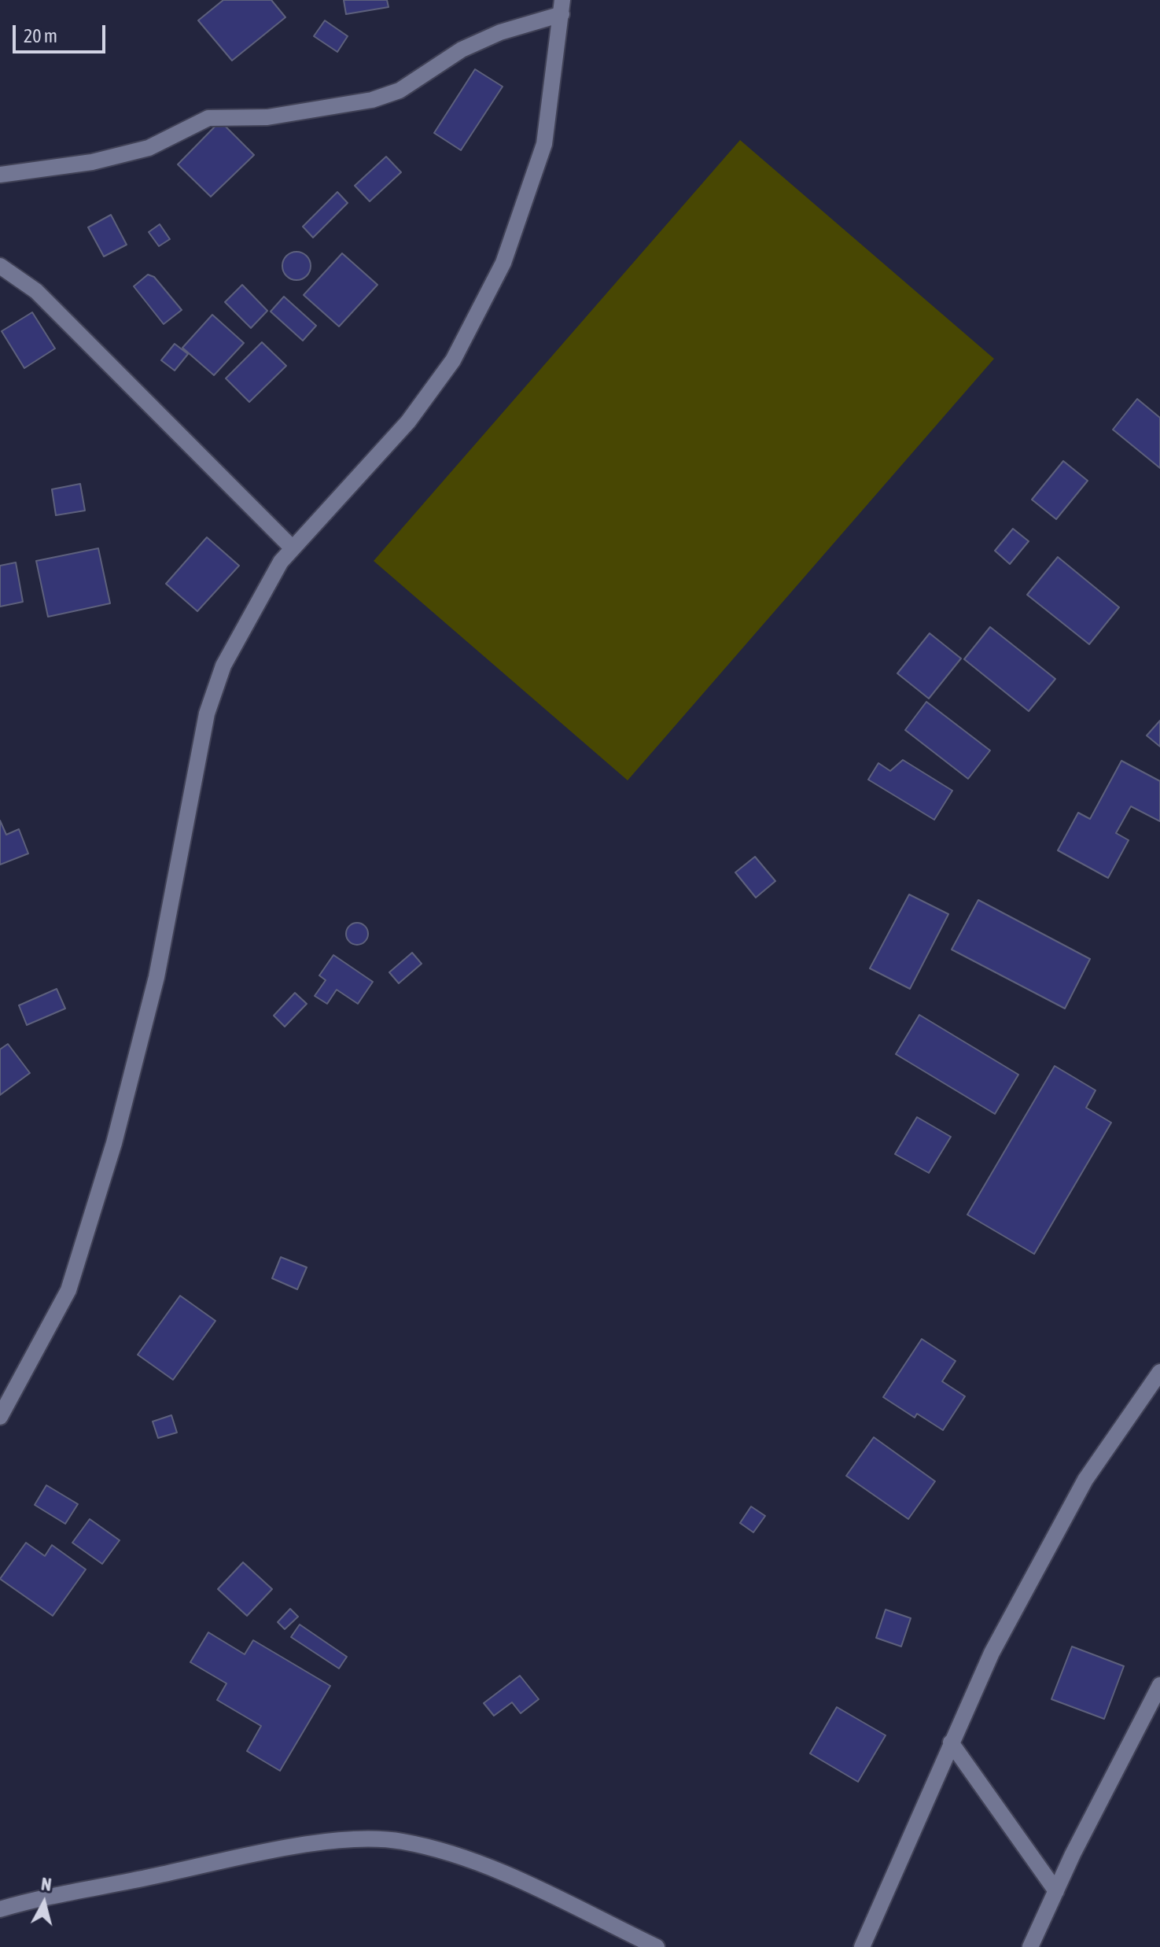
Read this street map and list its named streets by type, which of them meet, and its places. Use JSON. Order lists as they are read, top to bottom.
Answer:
{
  "scale_bar": "20 m",
  "north": "top"
}
